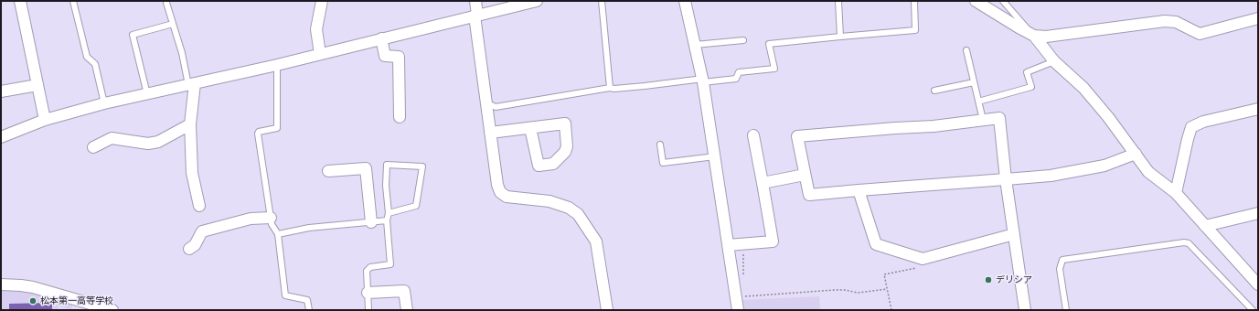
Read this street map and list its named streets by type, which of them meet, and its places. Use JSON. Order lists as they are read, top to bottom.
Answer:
{
  "places": ["デリシア", "松本第一高等学校"]
}
